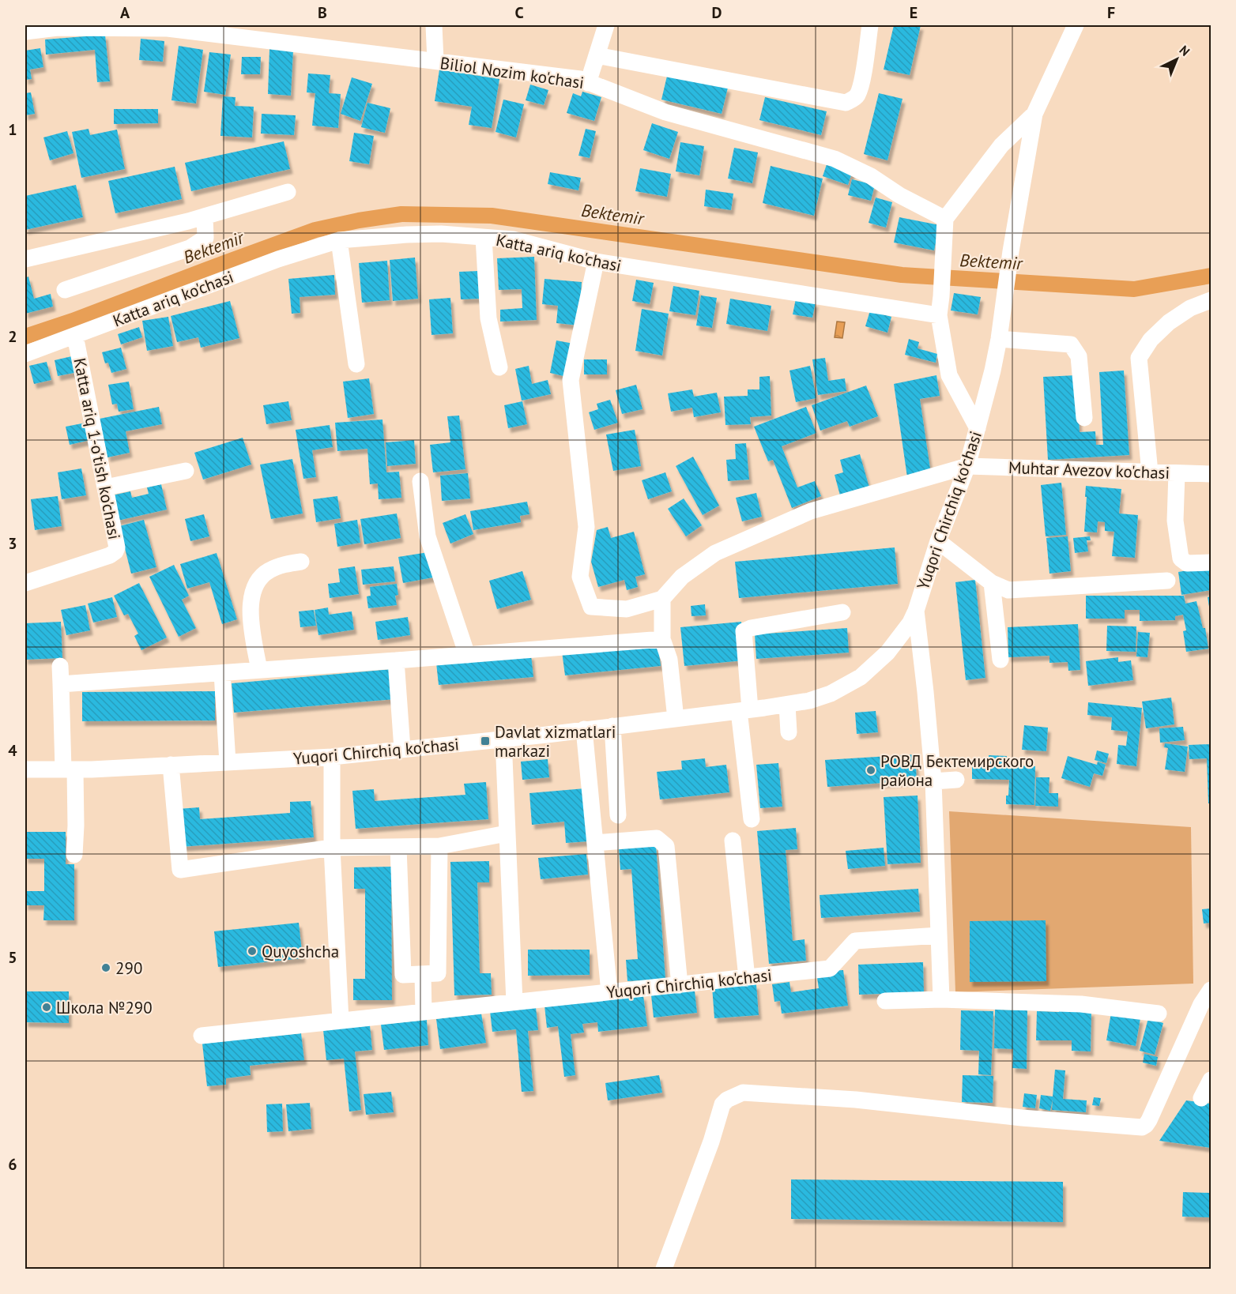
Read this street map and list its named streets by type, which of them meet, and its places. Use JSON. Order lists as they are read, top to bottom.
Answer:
{
  "streets": {
    "street": [
      "Biliol Nozim ko'chasi",
      "Katta ariq ko'chasi",
      "Katta ariq 1-o'tish ko'chasi",
      "Muhtar Avezov ko'chasi",
      "Yuqori Chirchiq ko'chasi"
    ]
  },
  "crossings": [
    ["Katta ariq ko'chasi", "Katta ariq 1-o'tish ko'chasi"],
    ["Muhtar Avezov ko'chasi", "Yuqori Chirchiq ko'chasi"]
  ],
  "water": ["Bektemir"],
  "places": {
    "transit": ["Davlat xizmatlari markazi"],
    "other": [
      "РОВД Бектемирского района",
      "Quyoshcha",
      "290",
      "Школа №290"
    ]
  },
  "north": "top right",
  "grid": {
    "columns": [
      "A",
      "B",
      "C",
      "D",
      "E",
      "F"
    ],
    "rows": [
      "1",
      "2",
      "3",
      "4",
      "5",
      "6"
    ]
  }
}
